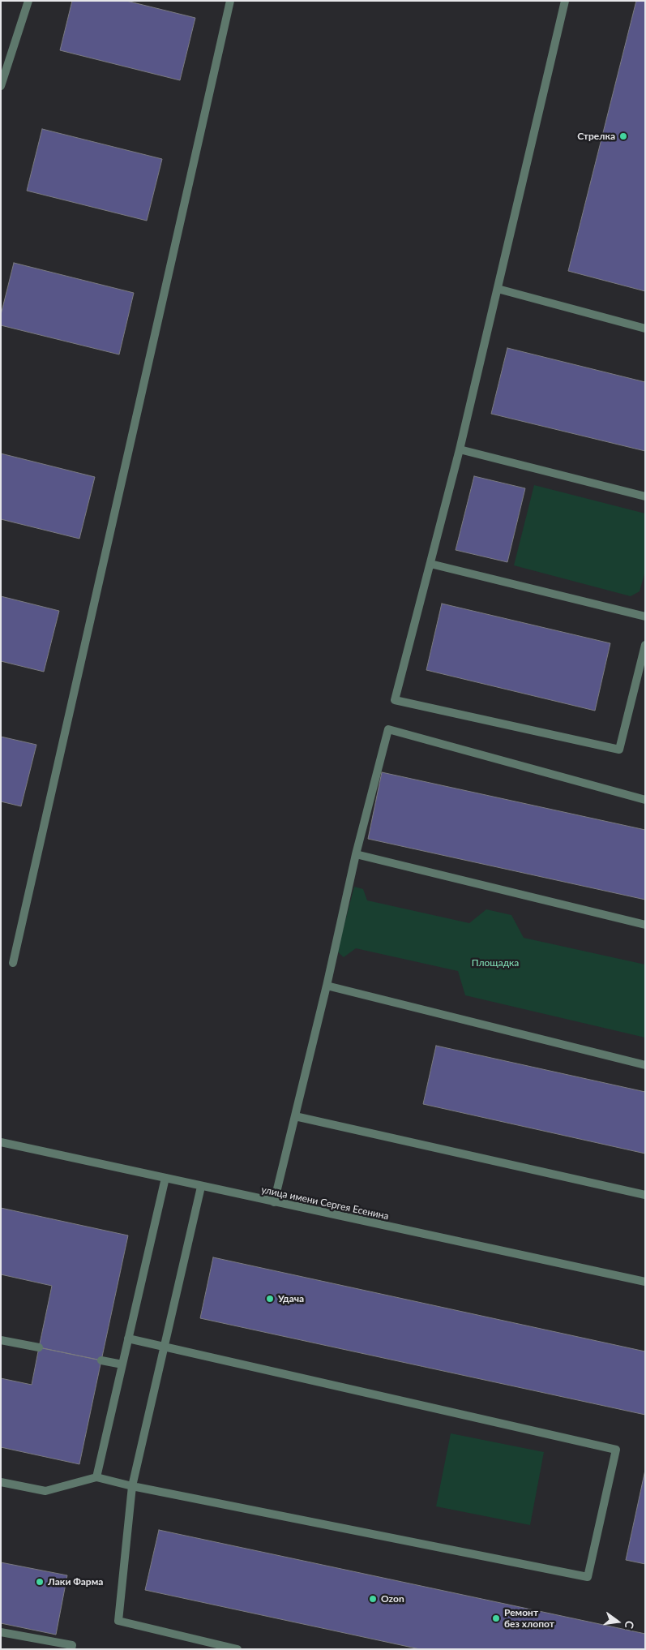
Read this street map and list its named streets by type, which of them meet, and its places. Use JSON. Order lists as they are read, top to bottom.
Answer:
{
  "streets": {
    "street": ["улица имени Сергея Есенина"]
  },
  "parks": ["Площадка"],
  "places": [
    "Стрелка",
    "Удача",
    "Лаки Фарма",
    "Ozon",
    "Ремонт без хлопот"
  ],
  "north": "right"
}
